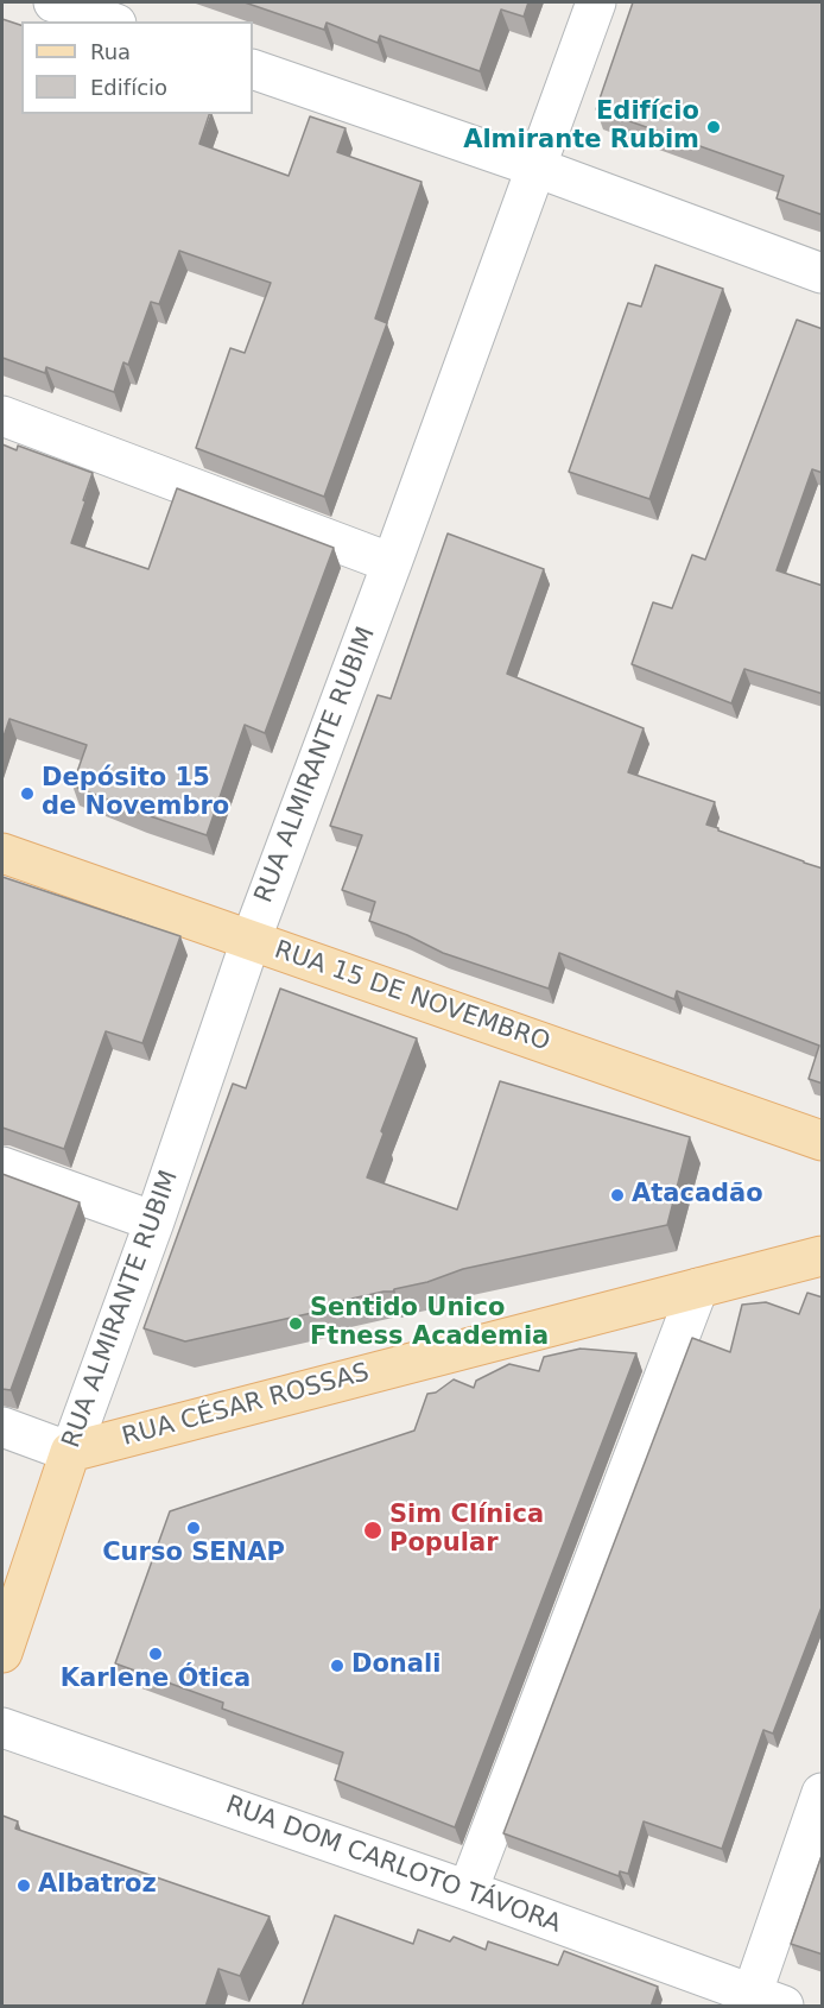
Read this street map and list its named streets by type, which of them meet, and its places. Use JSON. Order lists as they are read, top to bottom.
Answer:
{
  "streets": {
    "main road": ["RUA ALMIRANTE RUBIM", "RUA 15 DE NOVEMBRO", "RUA CÉSAR ROSSAS"],
    "street": ["RUA DOM CARLOTO TÁVORA"]
  },
  "crossings": [
    ["RUA ALMIRANTE RUBIM", "RUA 15 DE NOVEMBRO"],
    ["RUA ALMIRANTE RUBIM", "RUA CÉSAR ROSSAS"]
  ],
  "places": [
    "Edifício Almirante Rubim",
    "Depósito 15 de Novembro",
    "Atacadão",
    "Sentido Unico Ftness Academia",
    "Curso SENAP",
    "Sim Clínica Popular",
    "Karlene Ótica",
    "Donali",
    "Albatroz"
  ],
  "legend": ["Rua", "Edifício"]
}
